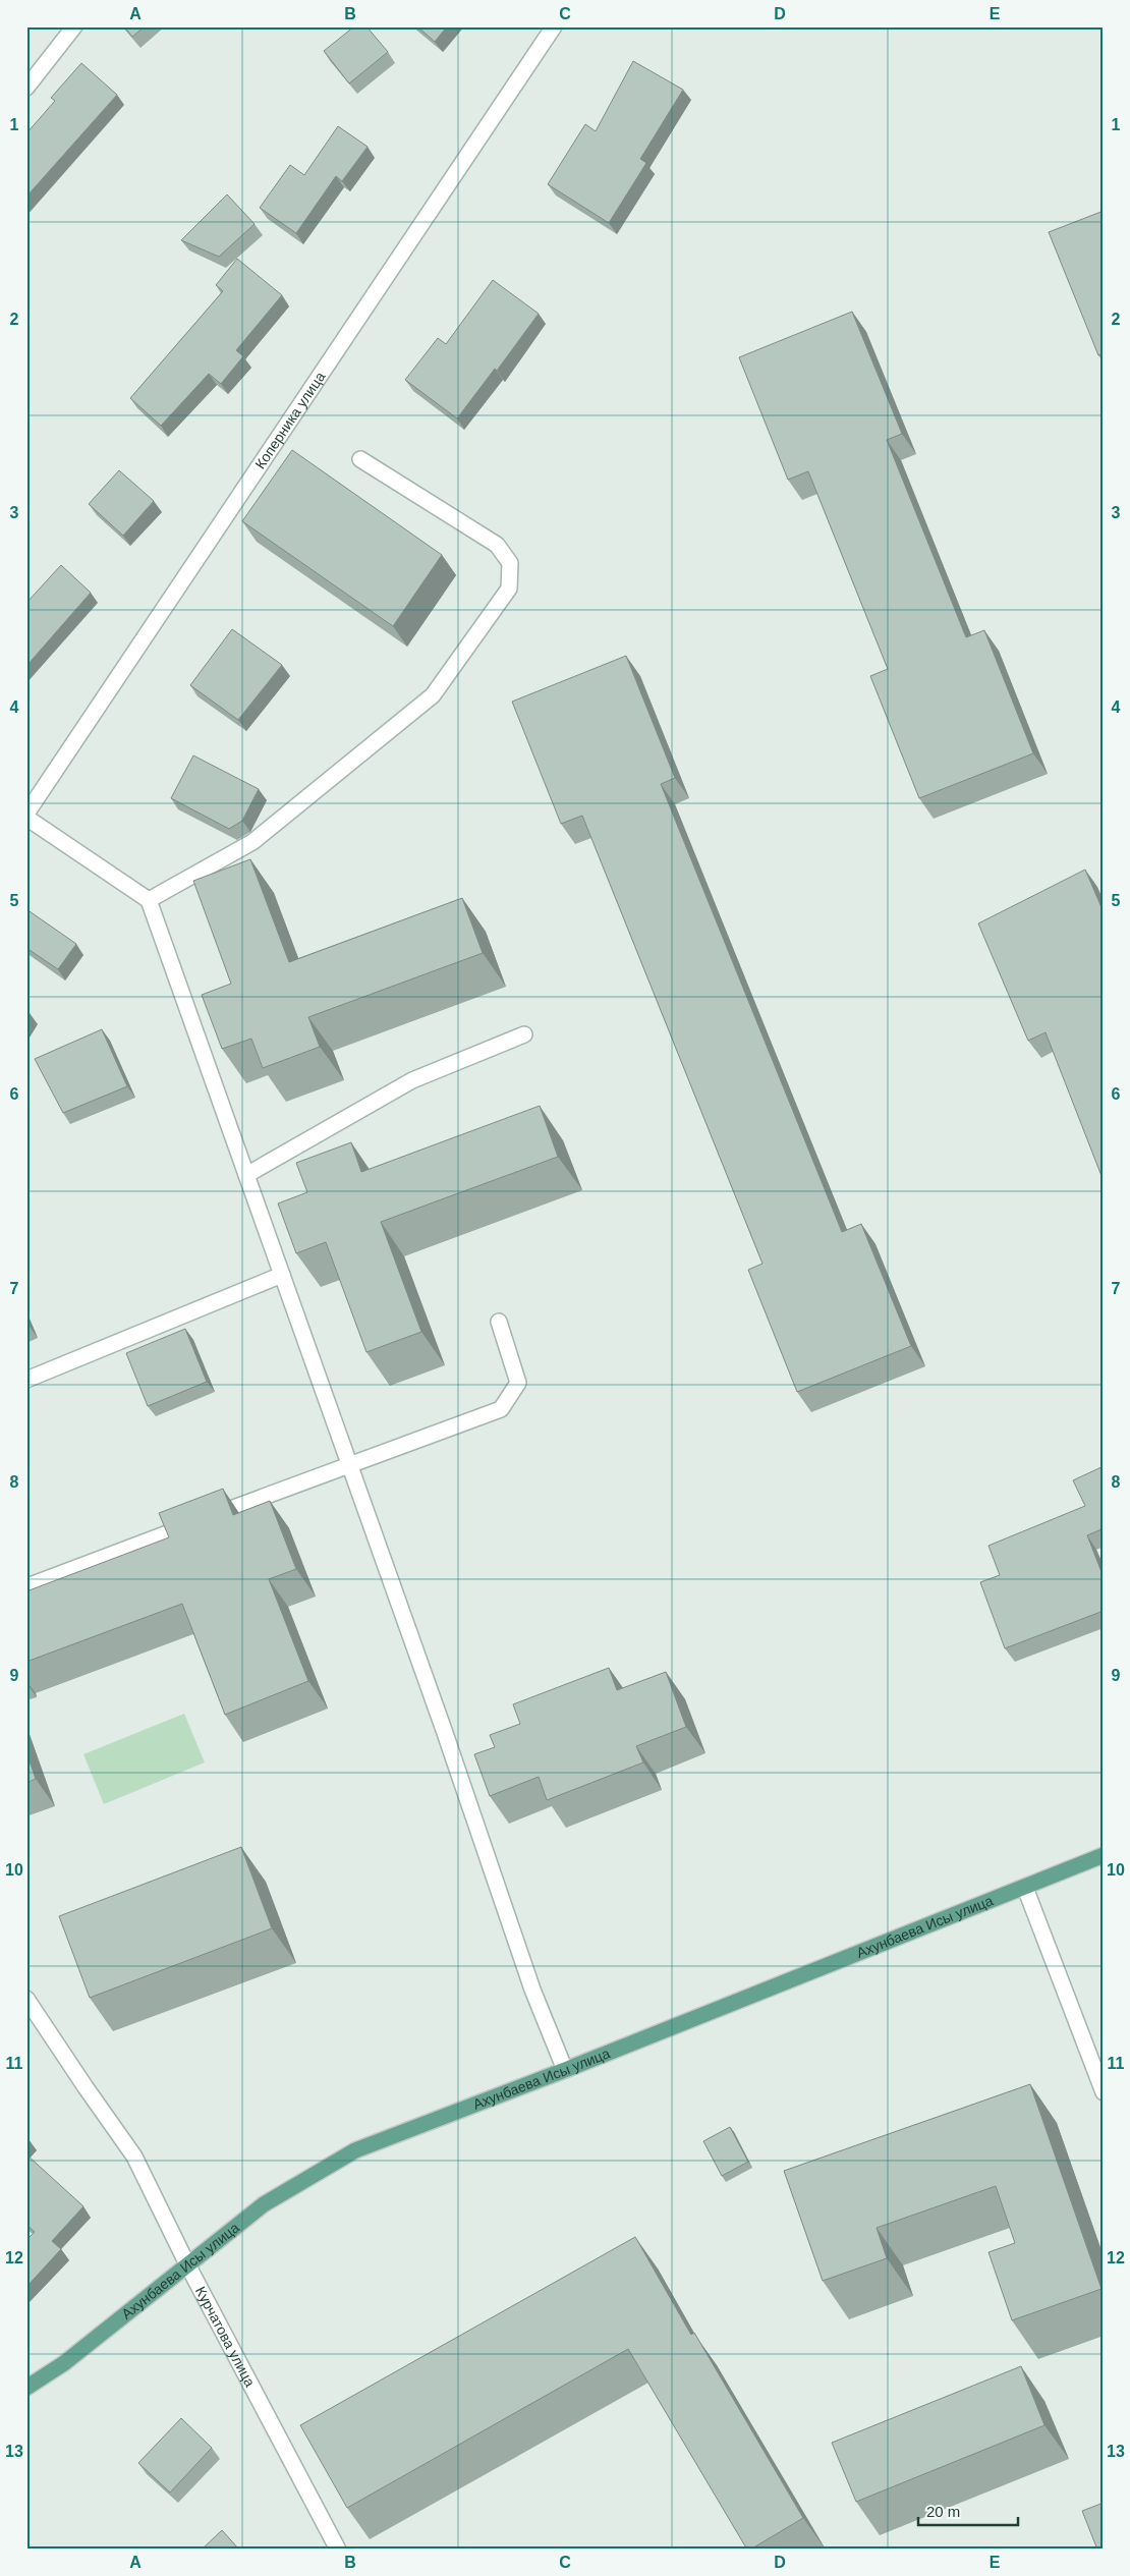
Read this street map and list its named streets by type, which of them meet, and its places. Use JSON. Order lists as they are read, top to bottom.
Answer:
{
  "streets": {
    "main road": ["Ахунбаева Исы улица"],
    "street": ["Коперника улица", "Курчатова улица"]
  },
  "crossings": [
    ["Ахунбаева Исы улица", "Курчатова улица"]
  ],
  "scale_bar": "20 m",
  "grid": {
    "columns": [
      "A",
      "B",
      "C",
      "D",
      "E"
    ],
    "rows": [
      "1",
      "2",
      "3",
      "4",
      "5",
      "6",
      "7",
      "8",
      "9",
      "10",
      "11",
      "12",
      "13"
    ]
  }
}
